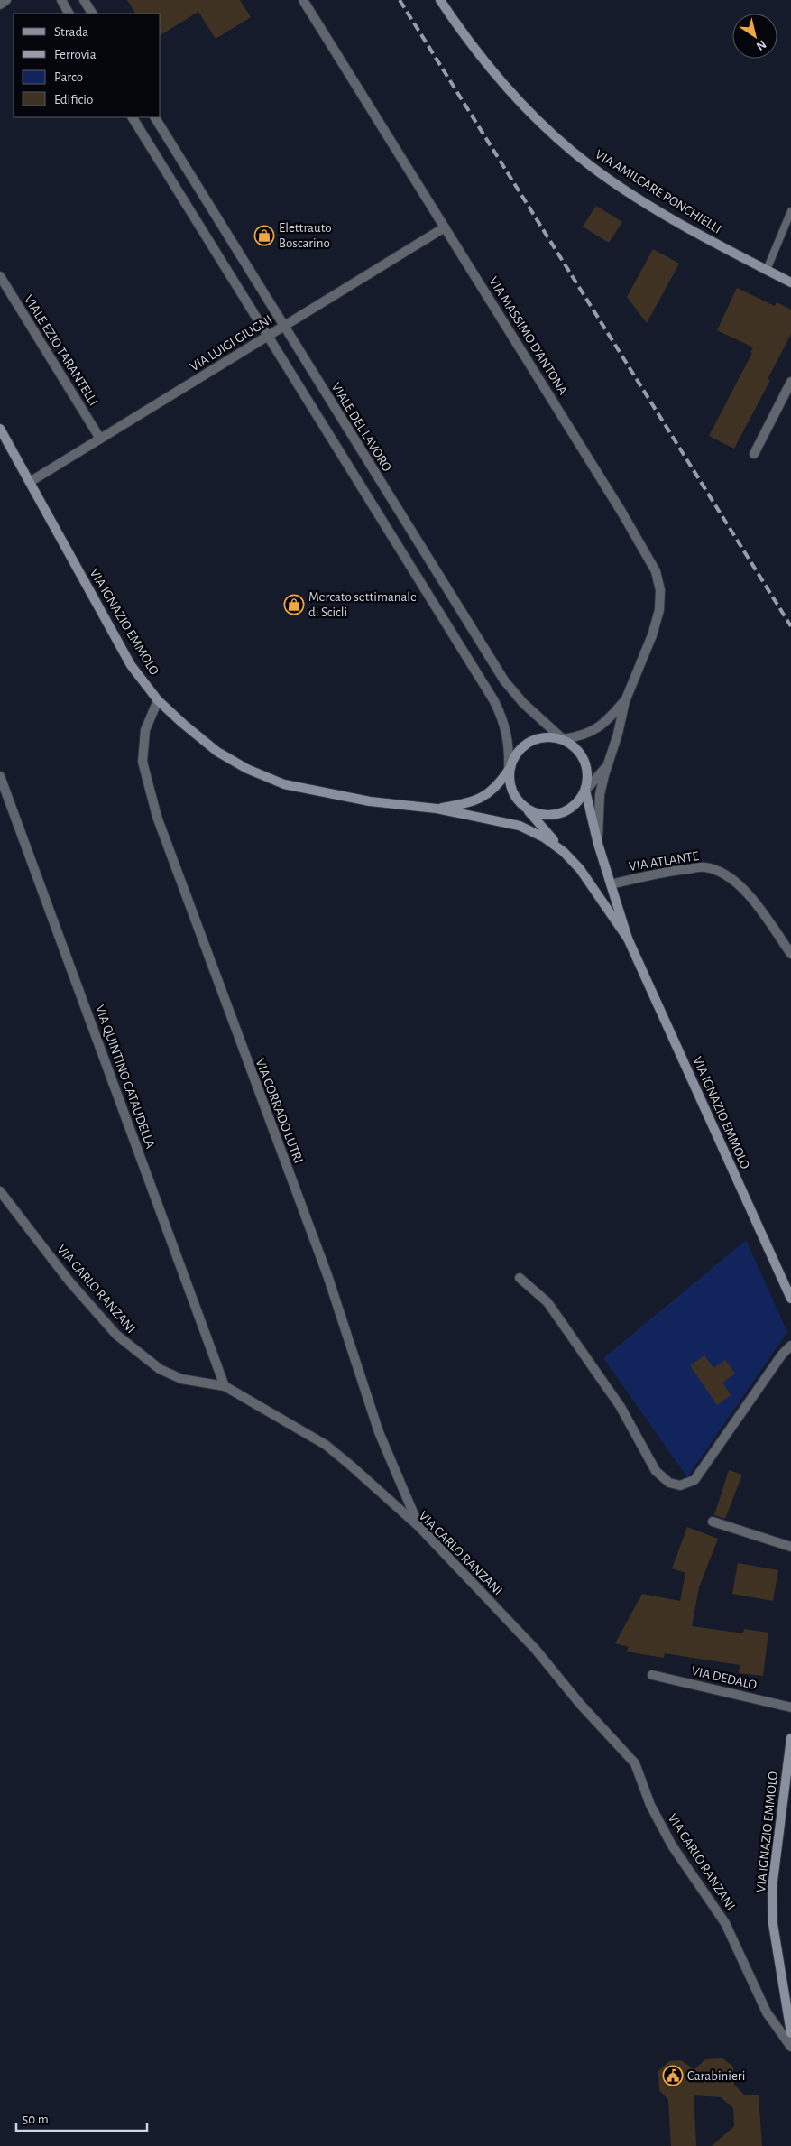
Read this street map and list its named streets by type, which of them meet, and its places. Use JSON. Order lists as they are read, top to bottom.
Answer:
{
  "streets": {
    "street": [
      "VIA AMILCARE PONCHIELLI",
      "VIA MASSIMO D'ANTONA",
      "VIA LUIGI GIUGNI",
      "VIALE EZIO TARANTELLI",
      "VIALE DEL LAVORO",
      "VIA IGNAZIO EMMOLO",
      "VIA ATLANTE",
      "VIA QUINTINO CATAUDELLA",
      "VIA CORRADO LUTRI",
      "VIA CARLO RANZANI",
      "VIA DEDALO"
    ]
  },
  "crossings": [
    ["VIA MASSIMO D'ANTONA", "VIA LUIGI GIUGNI"],
    ["VIA LUIGI GIUGNI", "VIALE EZIO TARANTELLI"],
    ["VIA LUIGI GIUGNI", "VIALE DEL LAVORO"],
    ["VIA LUIGI GIUGNI", "VIA IGNAZIO EMMOLO"],
    ["VIA IGNAZIO EMMOLO", "VIA CORRADO LUTRI"],
    ["VIA QUINTINO CATAUDELLA", "VIA CARLO RANZANI"],
    ["VIA CORRADO LUTRI", "VIA CARLO RANZANI"]
  ],
  "places": {
    "shop": ["Elettrauto Boscarino", "Mercato settimanale di Scicli"],
    "public building": ["Carabinieri"]
  },
  "legend": [
    "Strada",
    "Ferrovia",
    "Parco",
    "Edificio"
  ],
  "scale_bar": "50 m",
  "north": "bottom right"
}
